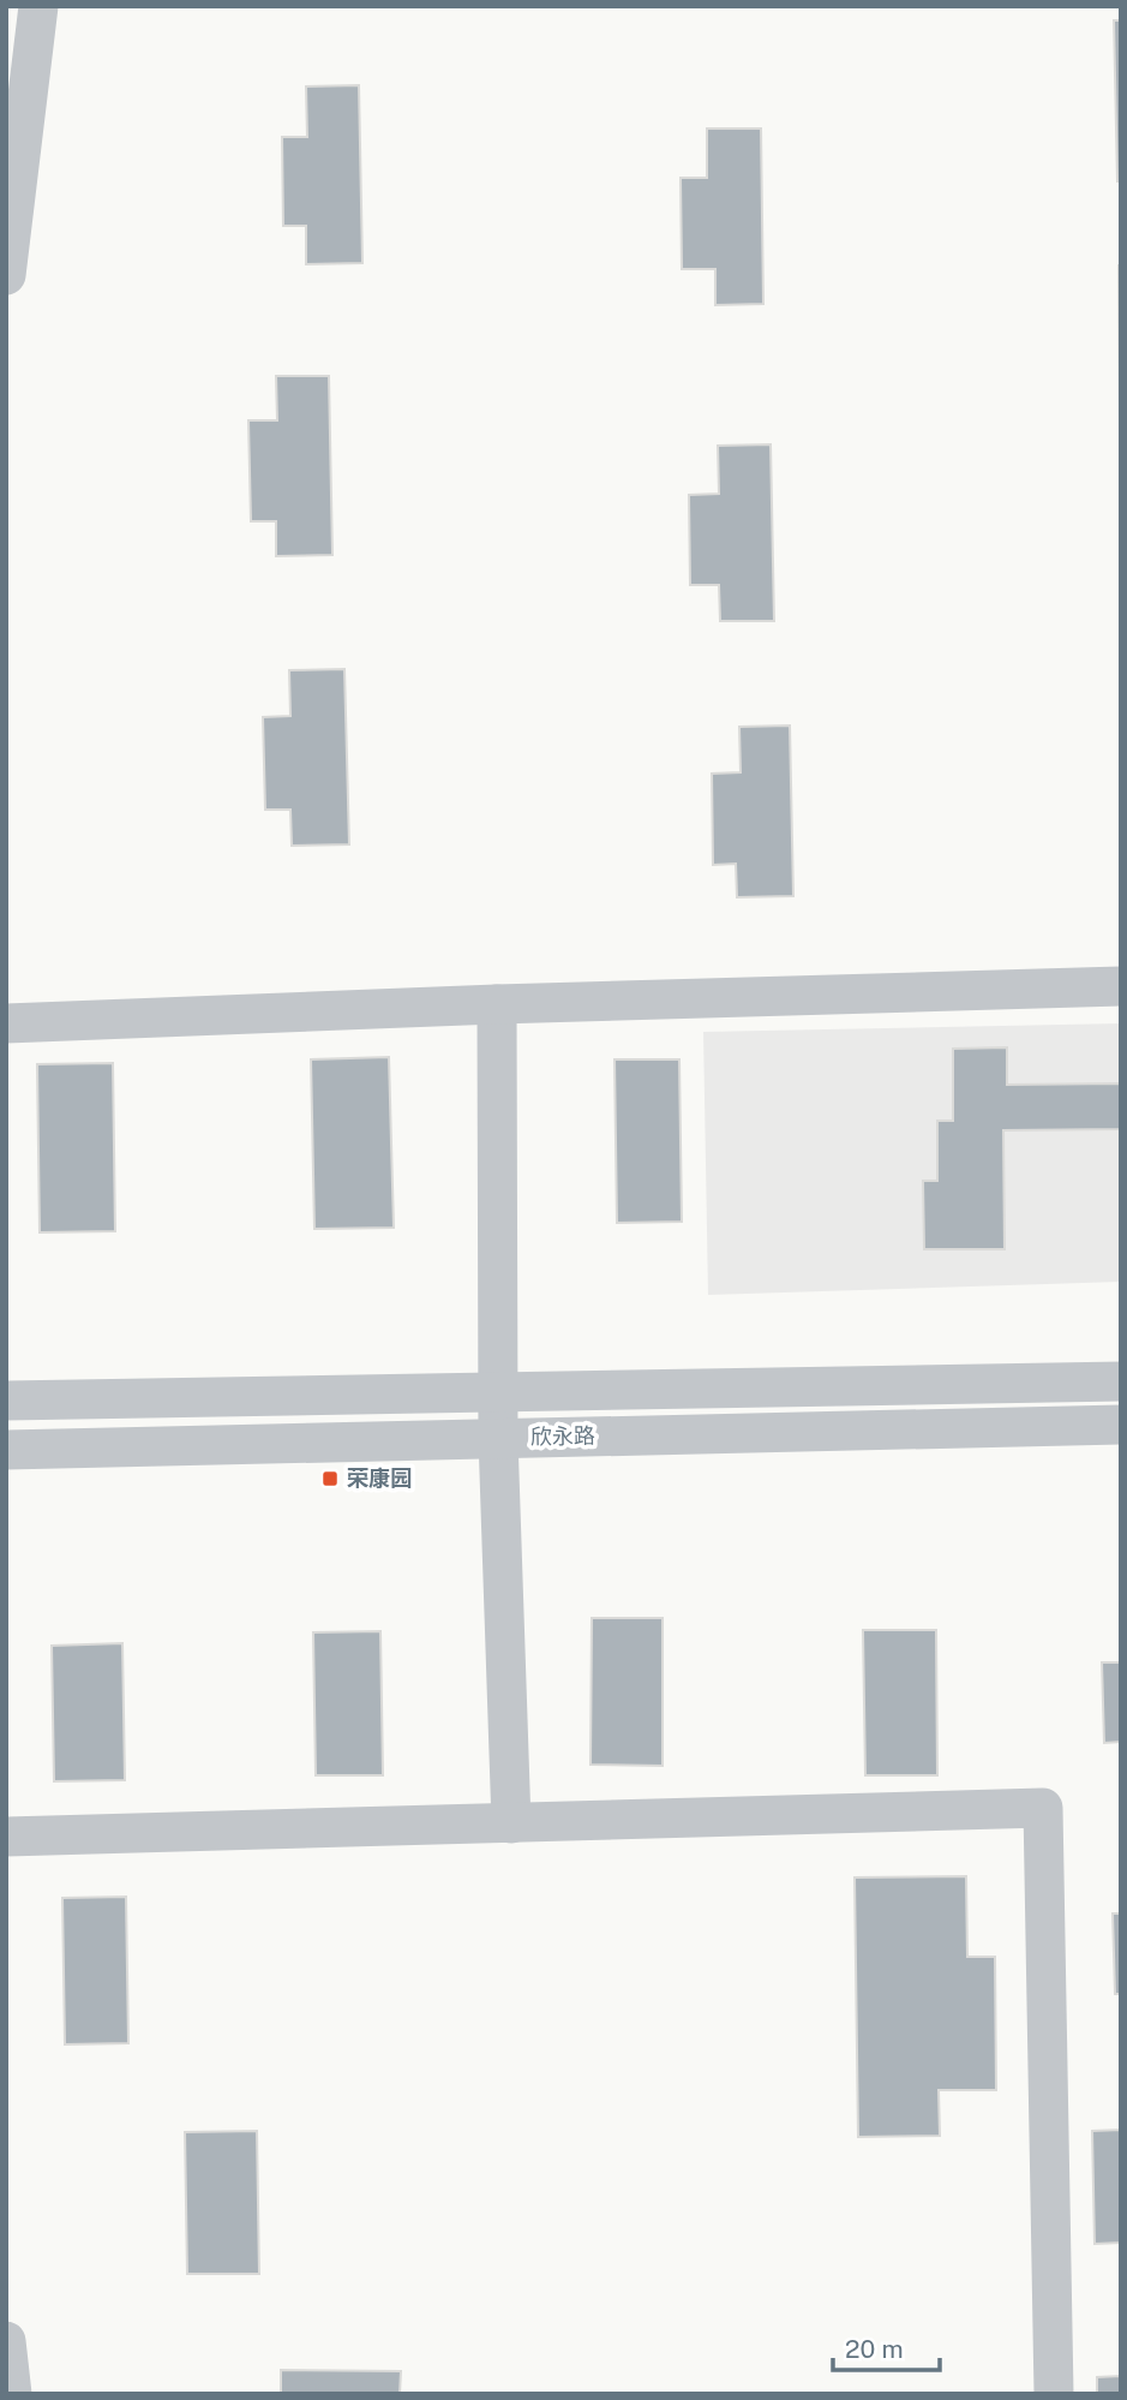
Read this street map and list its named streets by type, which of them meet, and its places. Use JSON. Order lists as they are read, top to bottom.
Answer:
{
  "streets": {
    "street": ["欣永路"]
  },
  "places": {
    "transit": ["荣康园"]
  },
  "scale_bar": "20 m"
}
